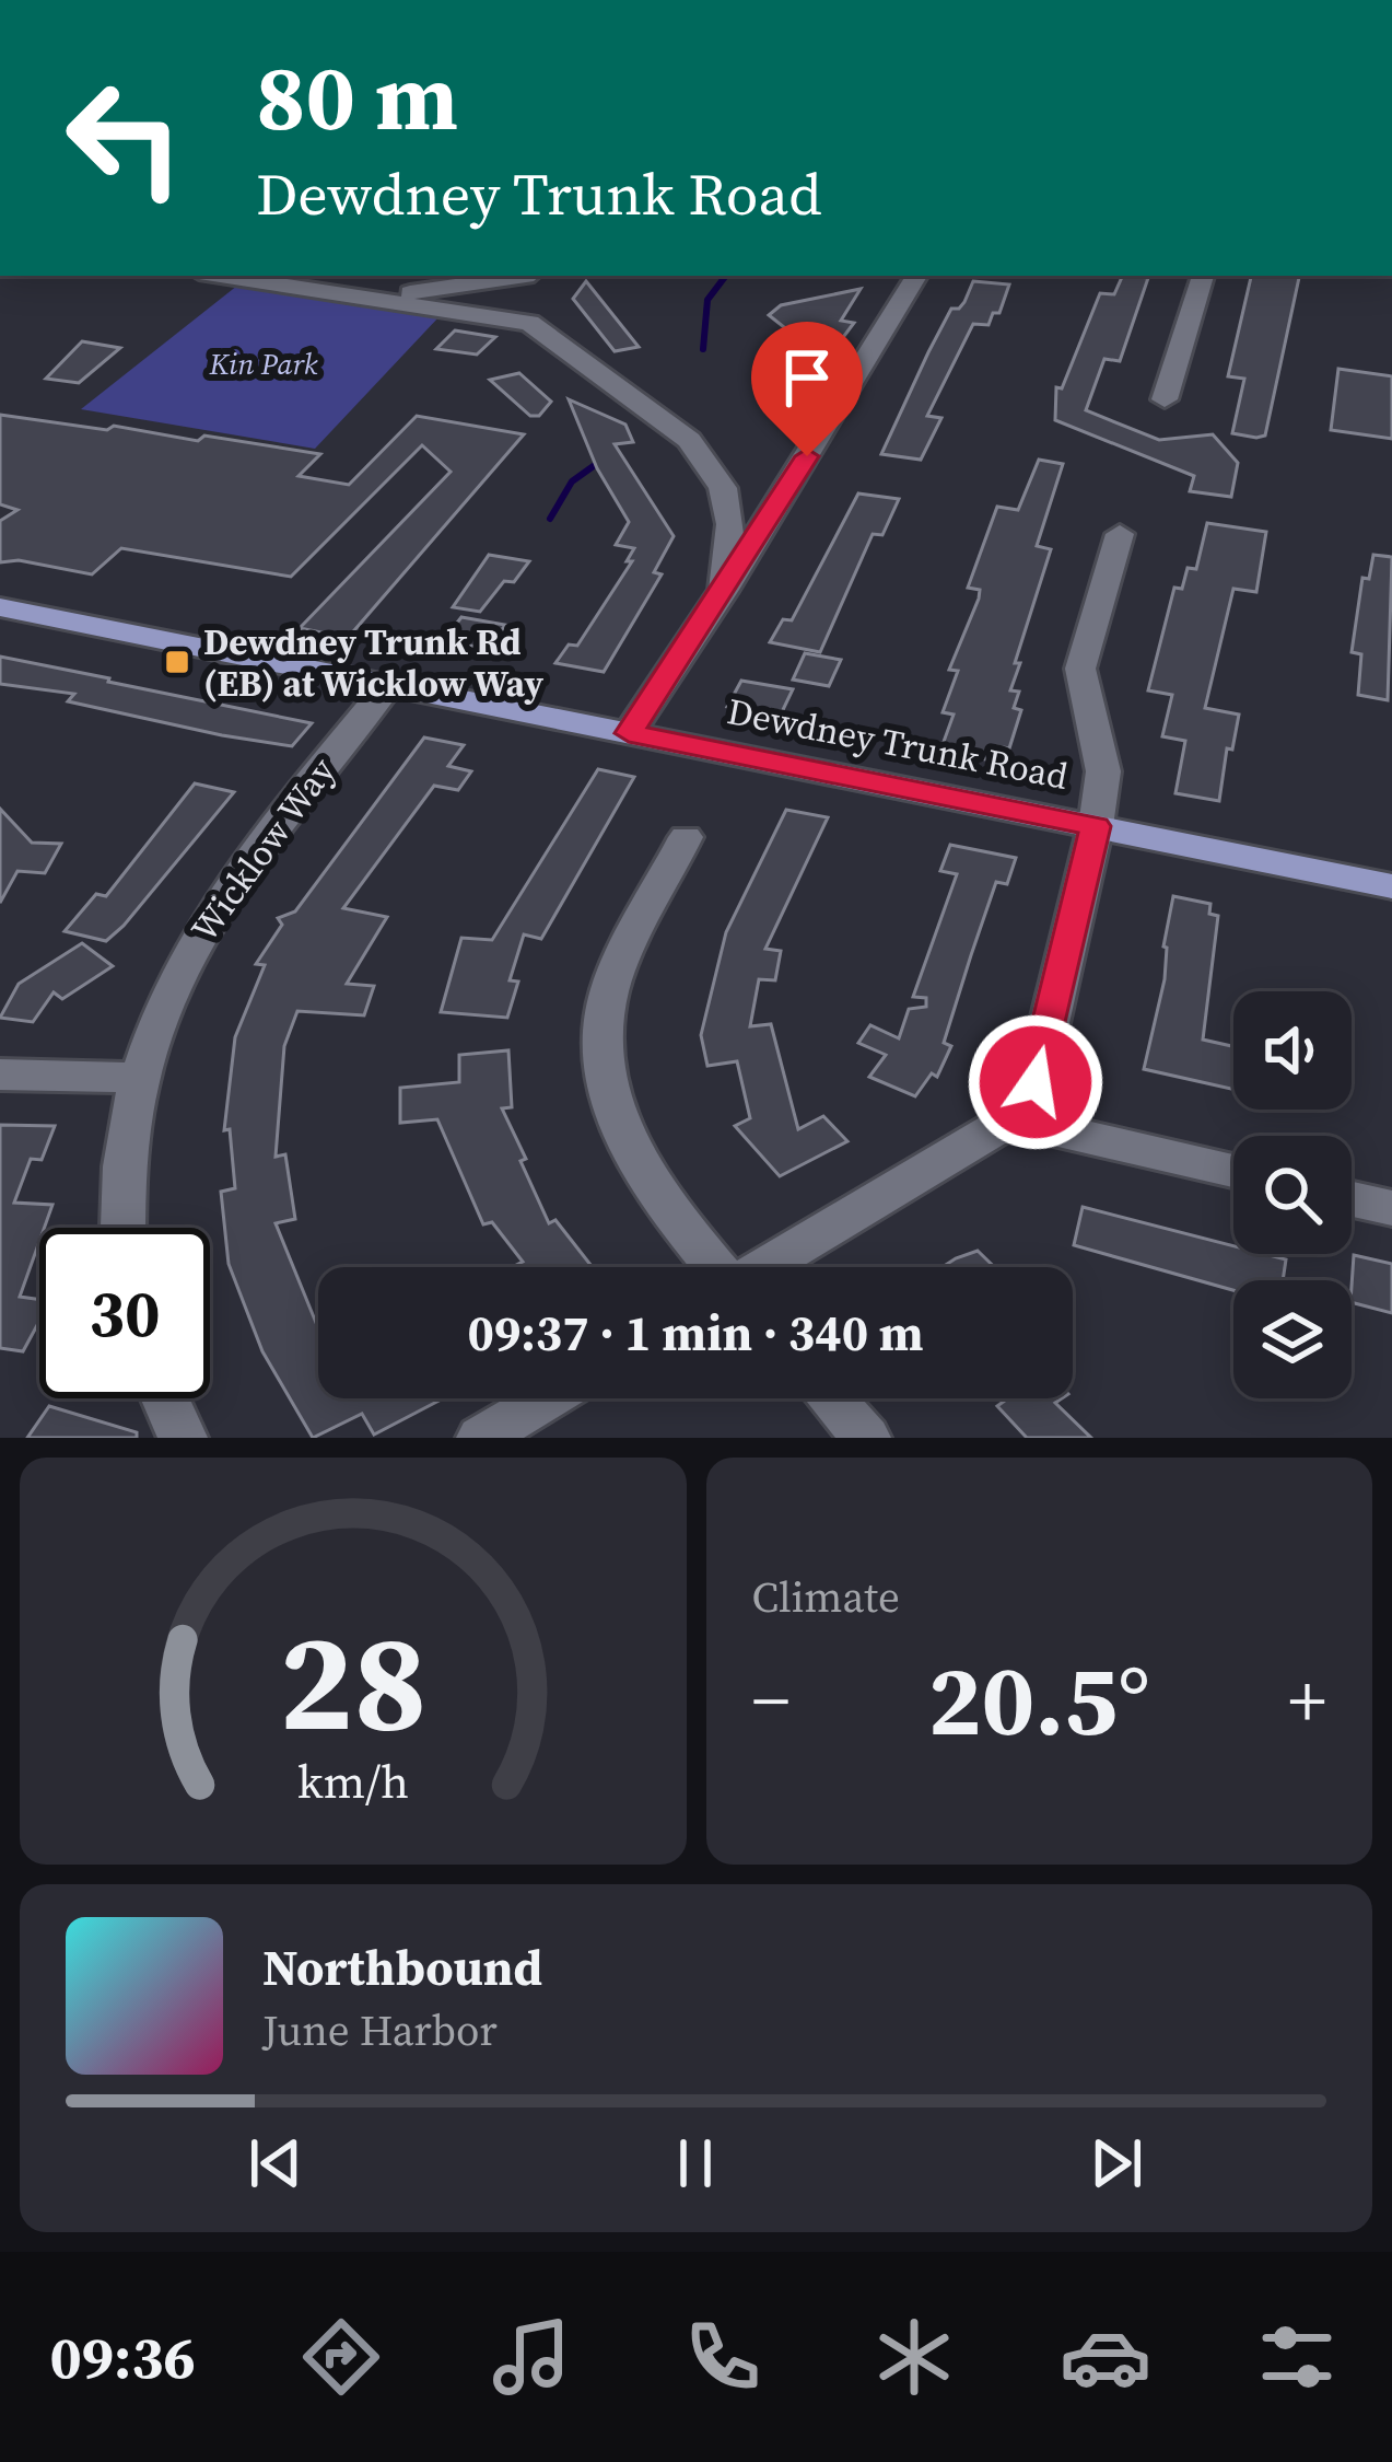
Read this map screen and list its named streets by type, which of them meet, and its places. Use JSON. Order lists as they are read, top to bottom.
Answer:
{
  "streets": {
    "main road": ["Dewdney Trunk Road"],
    "street": ["Wicklow Way"]
  },
  "crossings": [
    ["Dewdney Trunk Road", "Wicklow Way"]
  ],
  "parks": ["Kin Park"],
  "places": {
    "transit": ["Dewdney Trunk Rd (EB) at Wicklow Way"]
  },
  "page": {
    "turn": ["80 m", "Dewdney Trunk Road"],
    "limit": "30",
    "trip": "09:37 · 1 min · 340 m",
    "tile": "Climate",
    "heat": ["−", "20.5°", "+"],
    "song": ["Northbound", "June Harbor"],
    "tabs": "09:36",
    "gauge": ["28", "km/h"]
  }
}
